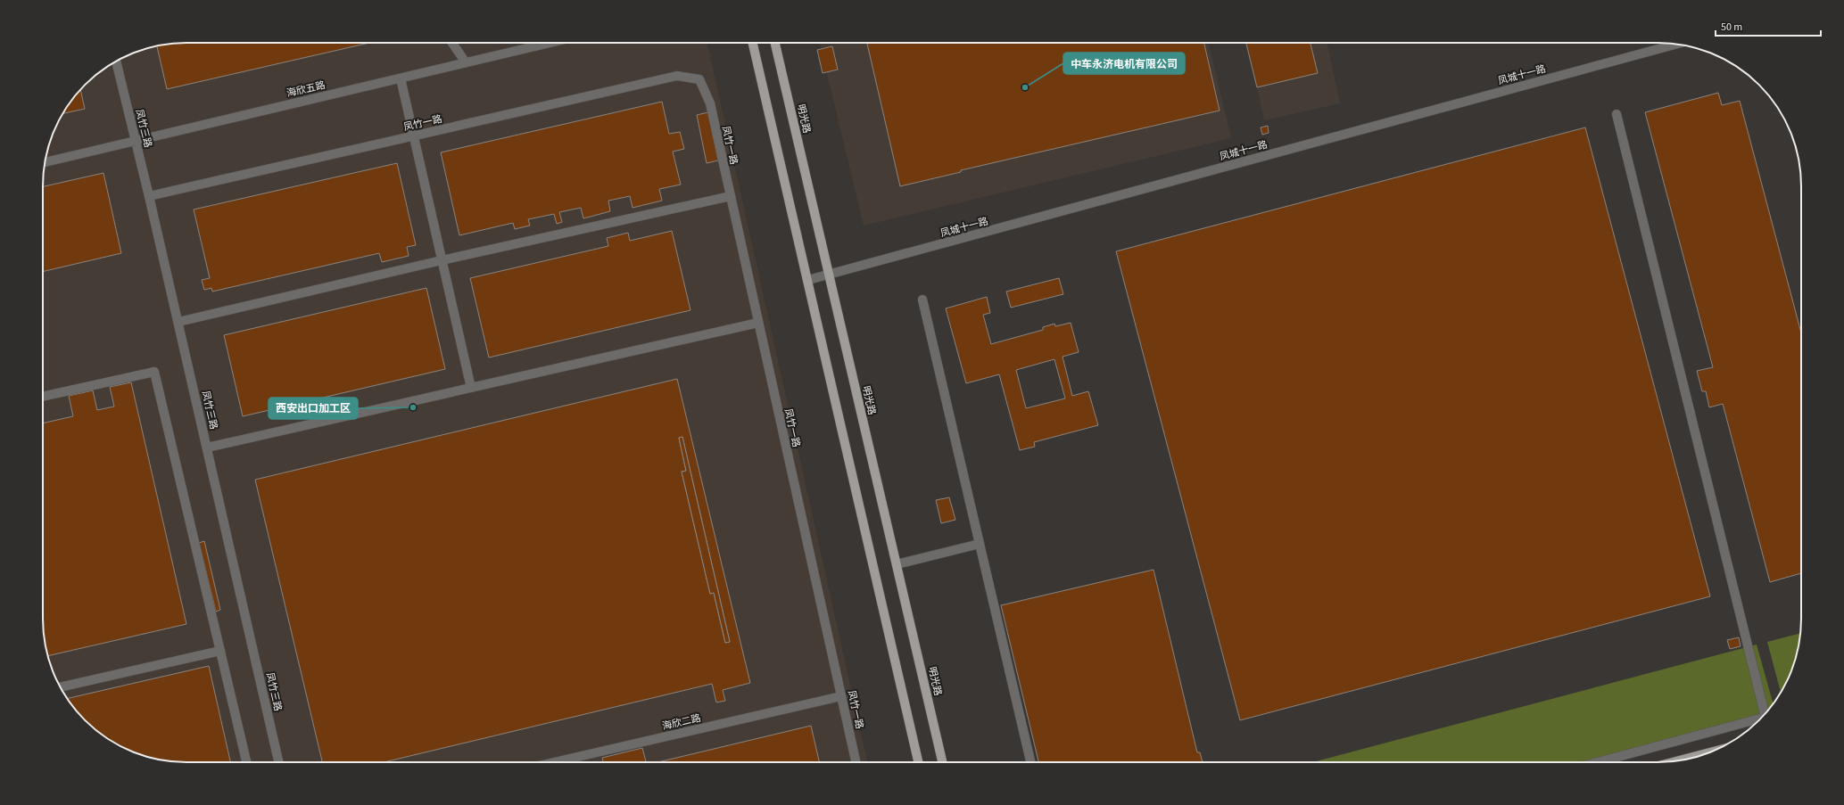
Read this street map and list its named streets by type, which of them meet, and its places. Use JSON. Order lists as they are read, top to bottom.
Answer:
{
  "streets": {
    "main road": ["明光路"],
    "street": [
      "凤城十一路",
      "海欣五路",
      "凤竹一路",
      "凤竹三路",
      "海欣二路"
    ]
  },
  "crossings": [
    ["凤城十一路", "明光路"],
    ["海欣五路", "凤竹三路"],
    ["凤竹一路", "凤竹三路"],
    ["凤竹一路", "海欣二路"]
  ],
  "places": ["中车永济电机有限公司", "西安出口加工区"],
  "scale_bar": "50 m"
}
